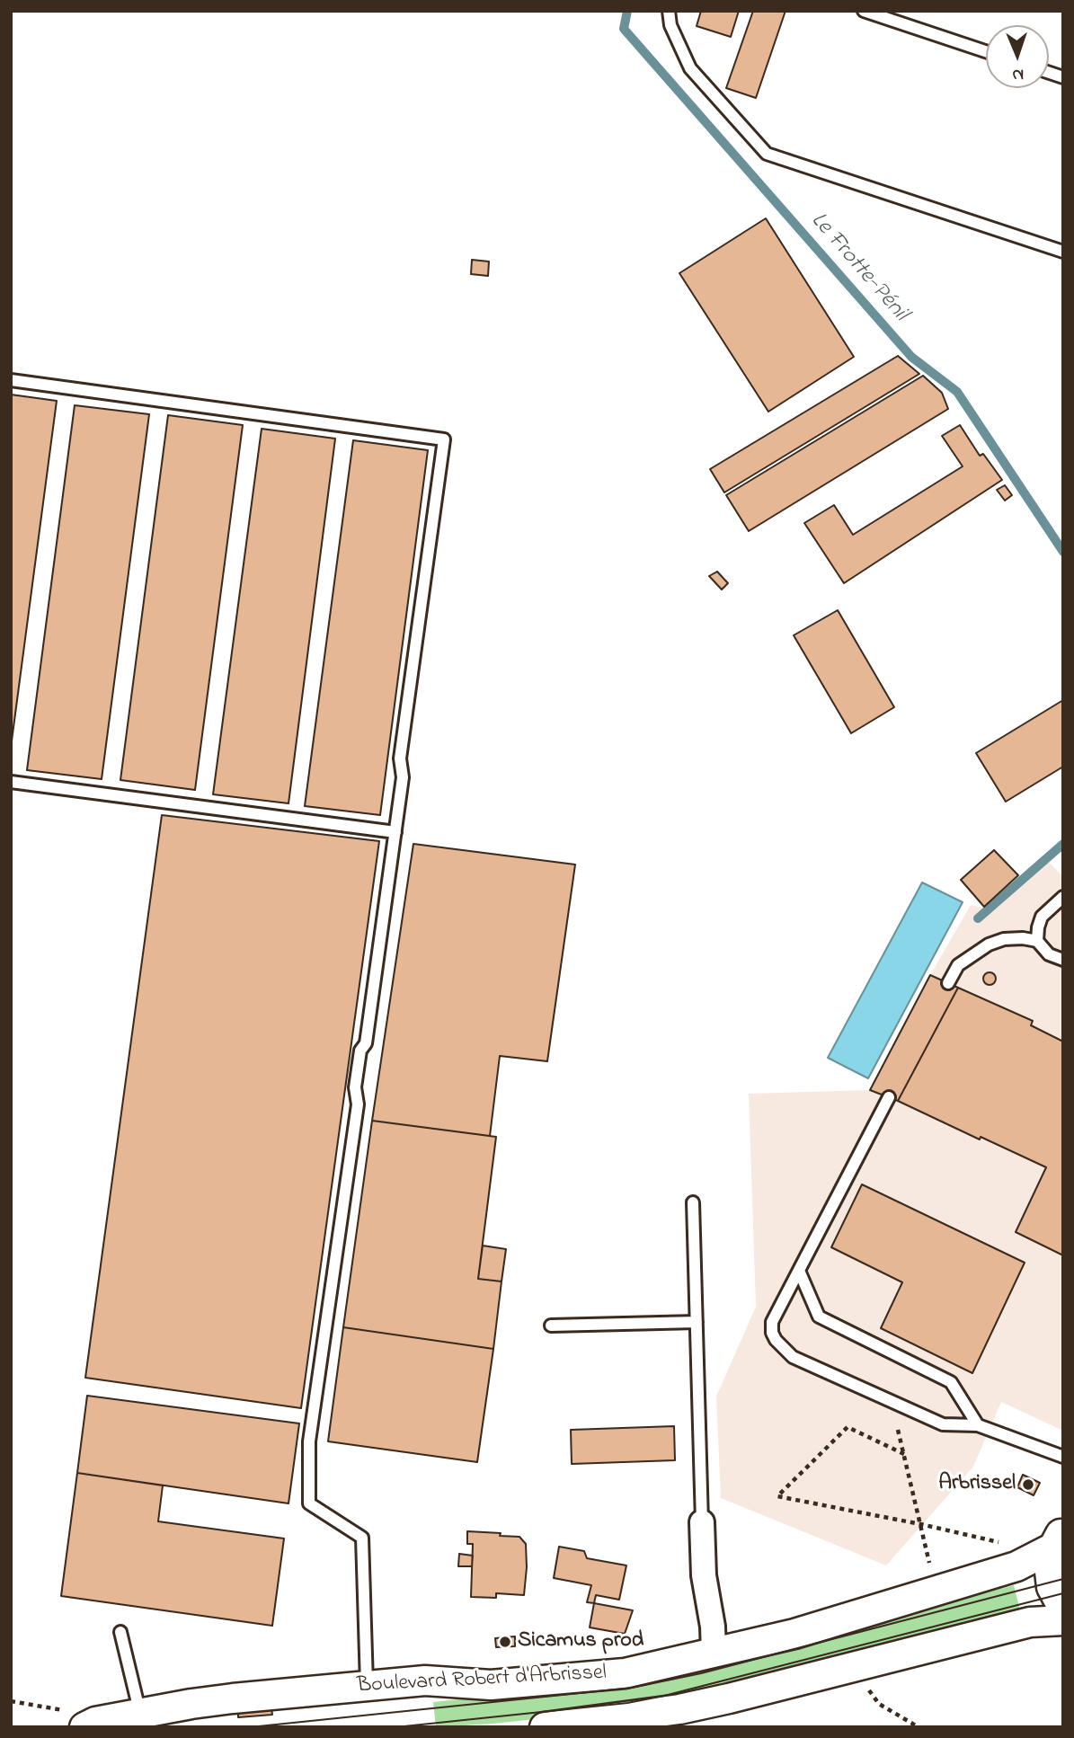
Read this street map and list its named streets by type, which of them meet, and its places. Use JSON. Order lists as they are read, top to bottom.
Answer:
{
  "streets": {
    "street": ["Boulevard Robert d'Arbrissel"]
  },
  "water": ["Le Frotte-Pénil"],
  "places": ["Arbrissel", "Sicamus prod"],
  "north": "bottom"
}
